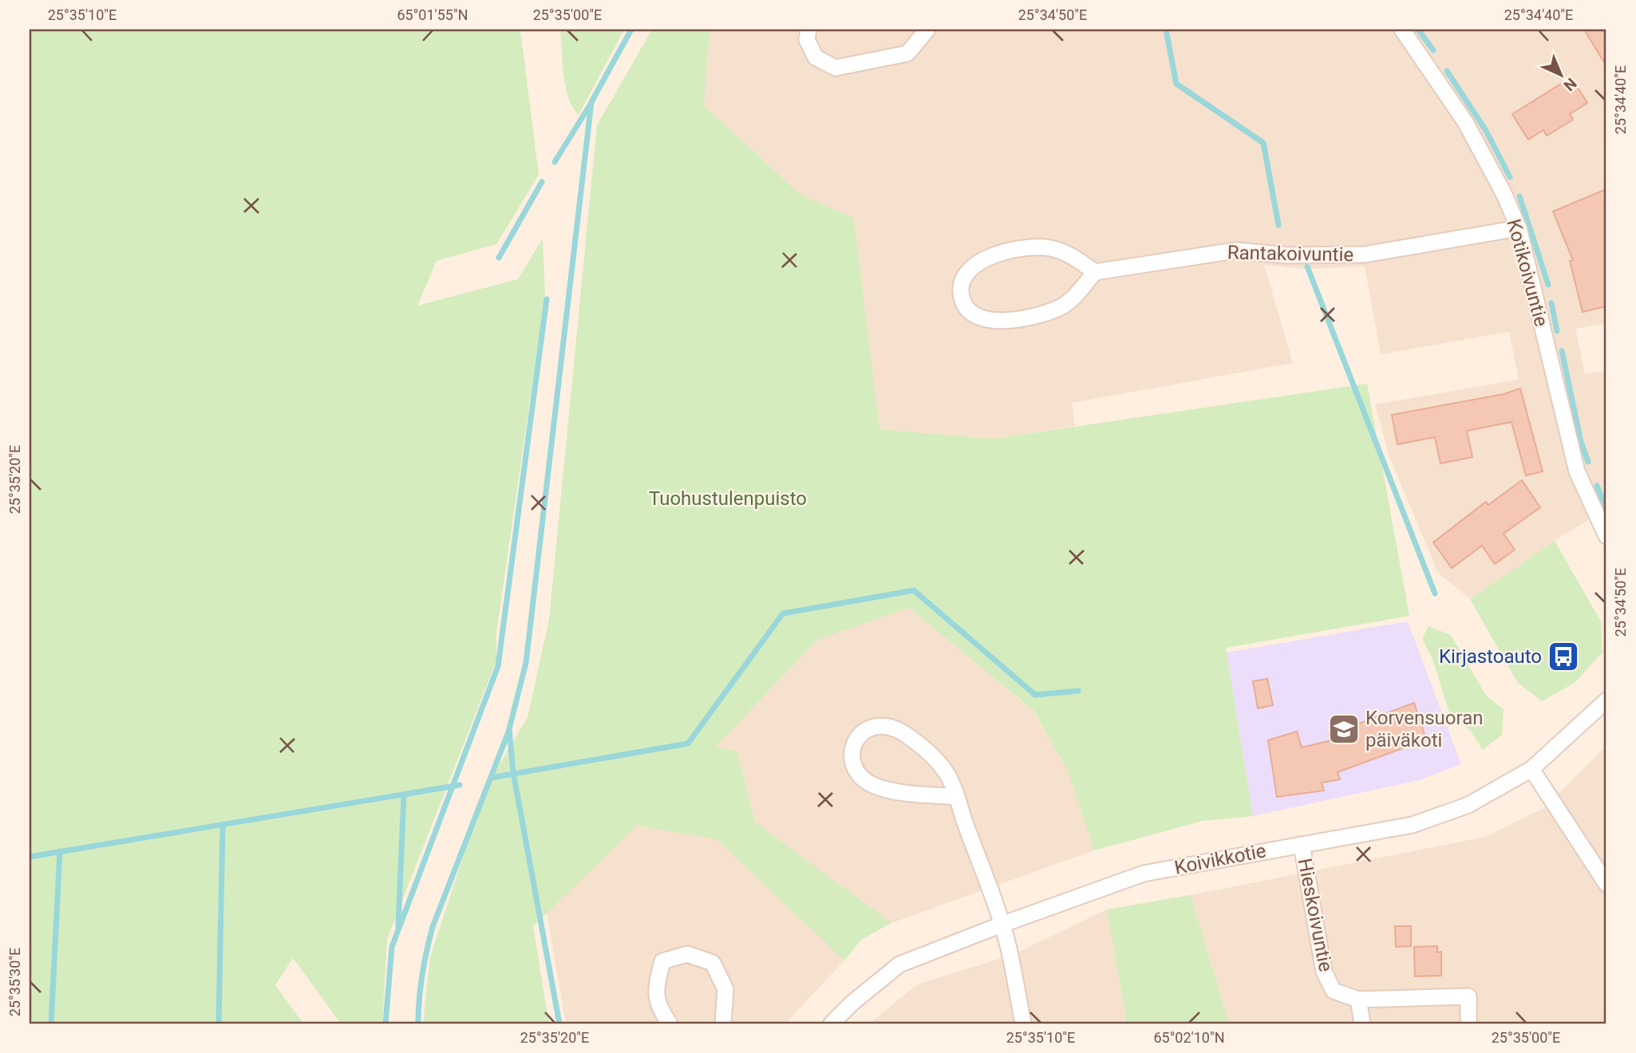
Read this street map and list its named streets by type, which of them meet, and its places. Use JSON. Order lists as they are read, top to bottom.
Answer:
{
  "streets": {
    "street": [
      "Rantakoivuntie",
      "Kotikoivuntie",
      "Koivikkotie",
      "Hieskoivuntie"
    ]
  },
  "crossings": [
    ["Rantakoivuntie", "Kotikoivuntie"],
    ["Koivikkotie", "Hieskoivuntie"]
  ],
  "parks": ["Tuohustulenpuisto"],
  "places": {
    "bus stop": ["Kirjastoauto"],
    "school or university": ["Korvensuoran päiväkoti"]
  },
  "north": "bottom right",
  "coordinates": [
    "25°35'10\"E",
    "65°01'55\"N",
    "25°35'00\"E",
    "25°34'50\"E",
    "25°34'40\"E",
    "25°35'20\"E",
    "25°35'30\"E",
    "65°02'10\"N"
  ]
}
